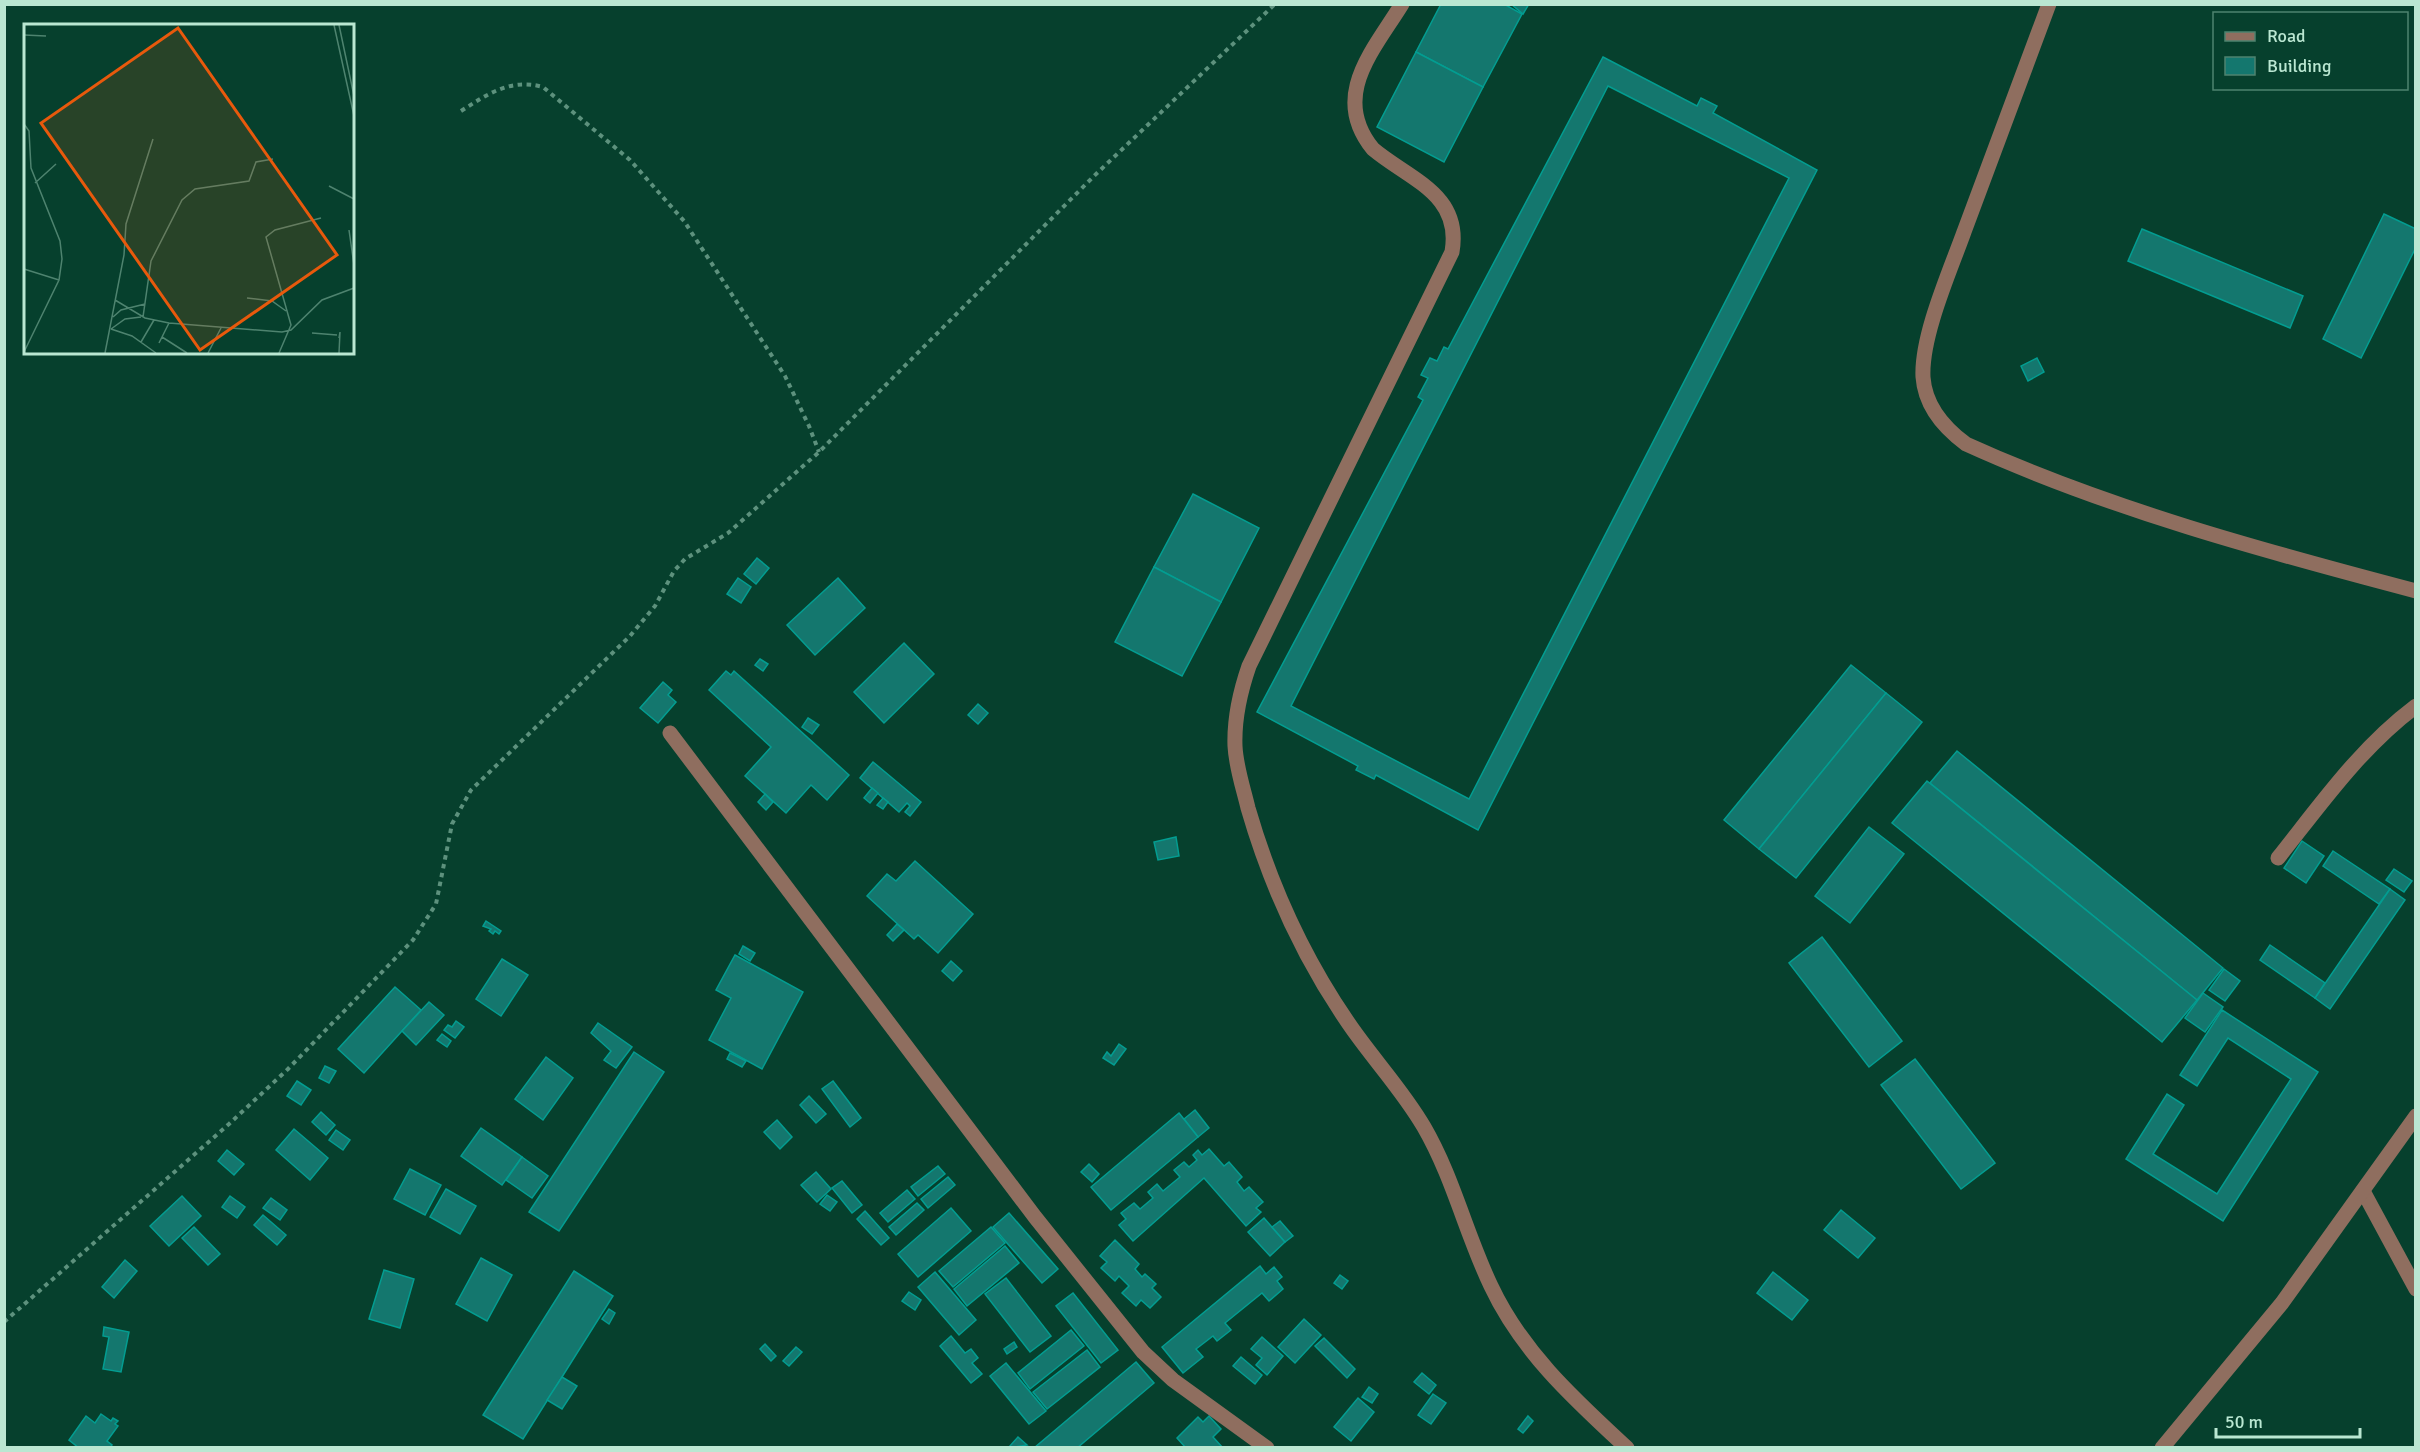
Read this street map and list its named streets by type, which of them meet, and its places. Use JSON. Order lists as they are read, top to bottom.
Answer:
{
  "legend": ["Road", "Building"],
  "scale_bar": "50 m"
}
